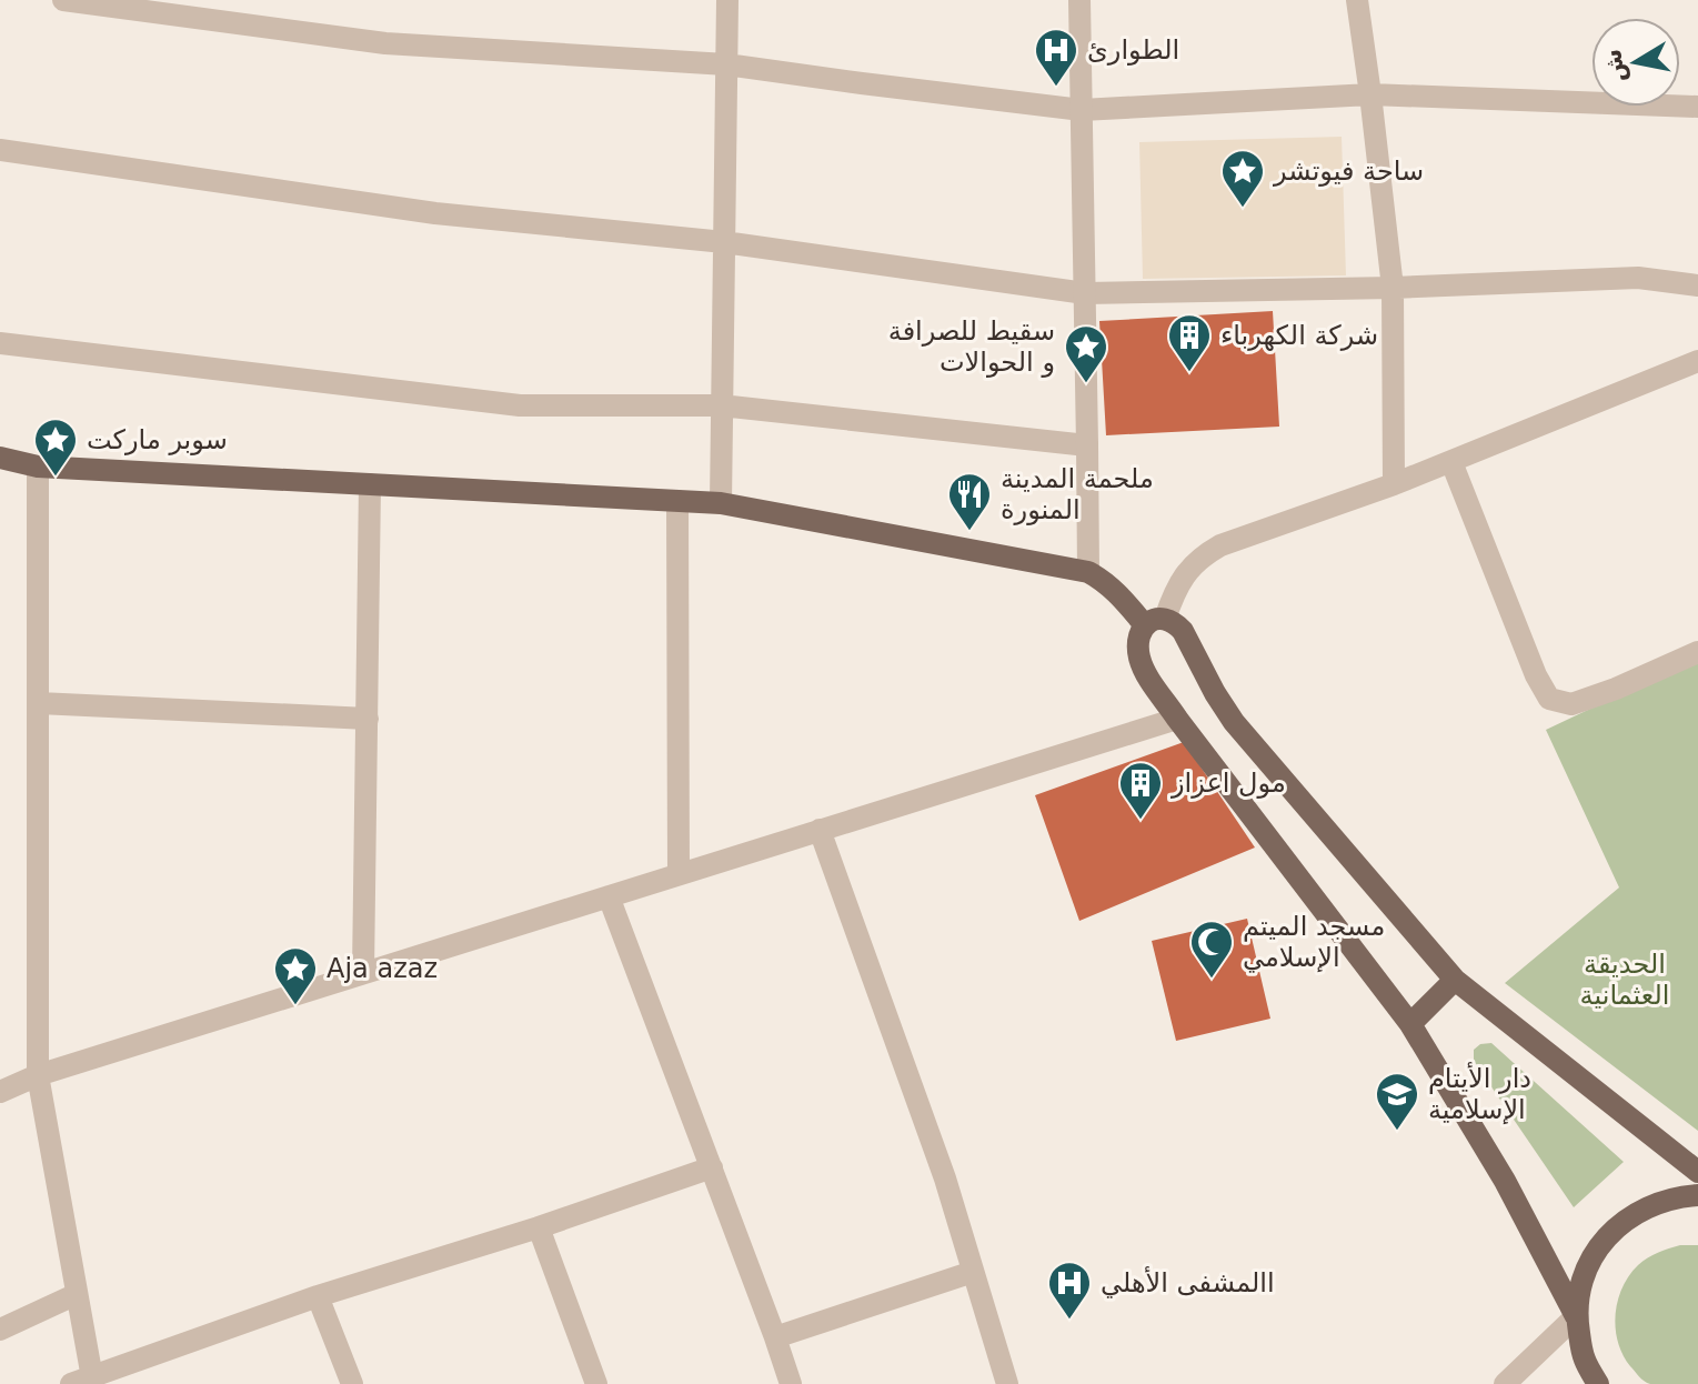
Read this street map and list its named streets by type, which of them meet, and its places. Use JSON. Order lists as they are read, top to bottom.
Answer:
{
  "parks": ["الحديقة العثمانية"],
  "places": {
    "hospital": ["الطوارئ", "االمشفى الأهلي"],
    "place": [
      "ساحة فيوتشر",
      "سقيط للصرافة و الحوالات",
      "سوبر ماركت",
      "Aja azaz"
    ],
    "building": ["شركة الكهرباء", "مول اعزاز"],
    "restaurant": ["ملحمة المدينة المنورة"],
    "mosque": ["مسجد الميتم الإسلامي"],
    "school or university": ["دار الأيتام الإسلامية"]
  },
  "north": "left"
}
